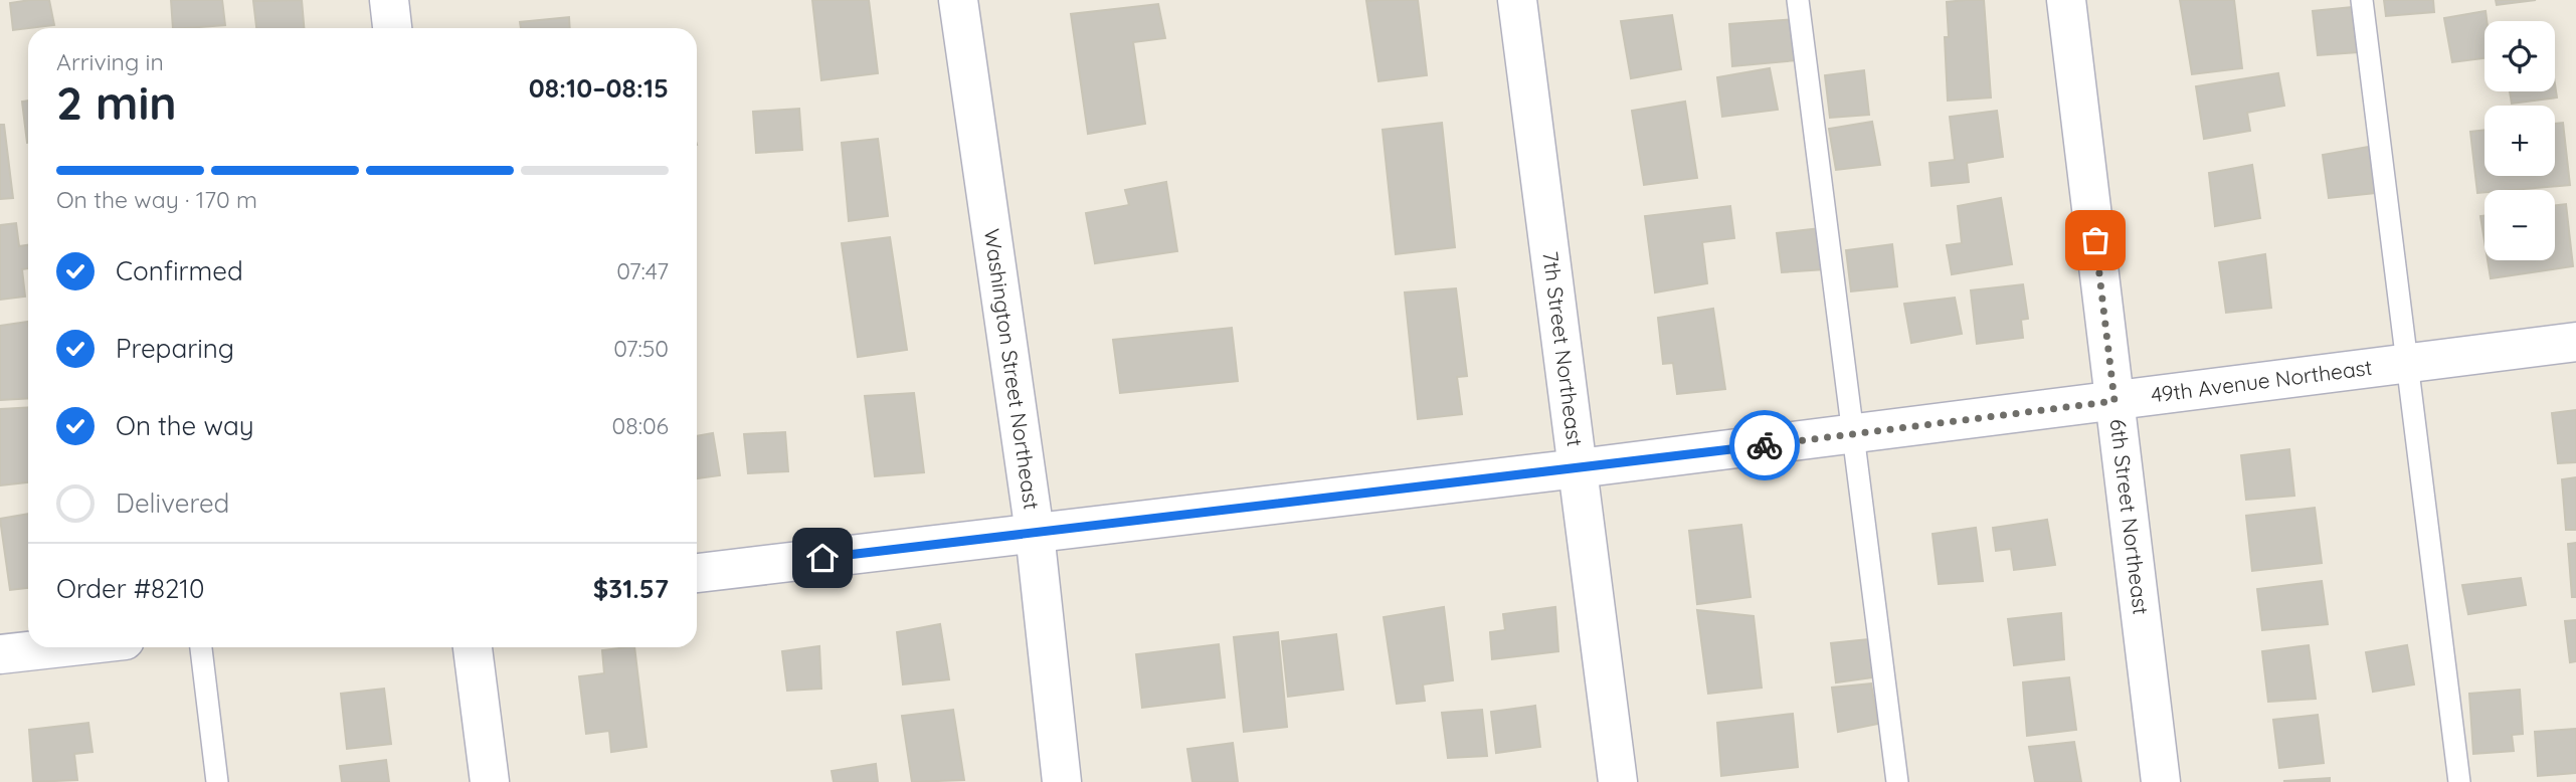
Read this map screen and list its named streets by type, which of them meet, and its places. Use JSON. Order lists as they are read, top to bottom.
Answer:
{
  "streets": {
    "street": [
      "7th Street Northeast",
      "Washington Street Northeast",
      "49th Avenue Northeast",
      "6th Street Northeast"
    ]
  },
  "crossings": [
    ["7th Street Northeast", "49th Avenue Northeast"],
    ["Washington Street Northeast", "49th Avenue Northeast"],
    ["49th Avenue Northeast", "6th Street Northeast"]
  ],
  "page": {
    "map_buttons": ["+", "−"],
    "heading": ["2 min", "Arriving in", "08:10–08:15"],
    "panel": ["Order #8210", "$31.57"],
    "bar": "On the way · 170 m",
    "list": [
      ["Confirmed", "07:47"],
      ["Preparing", "07:50"],
      ["On the way", "08:06"],
      "Delivered"
    ]
  }
}
